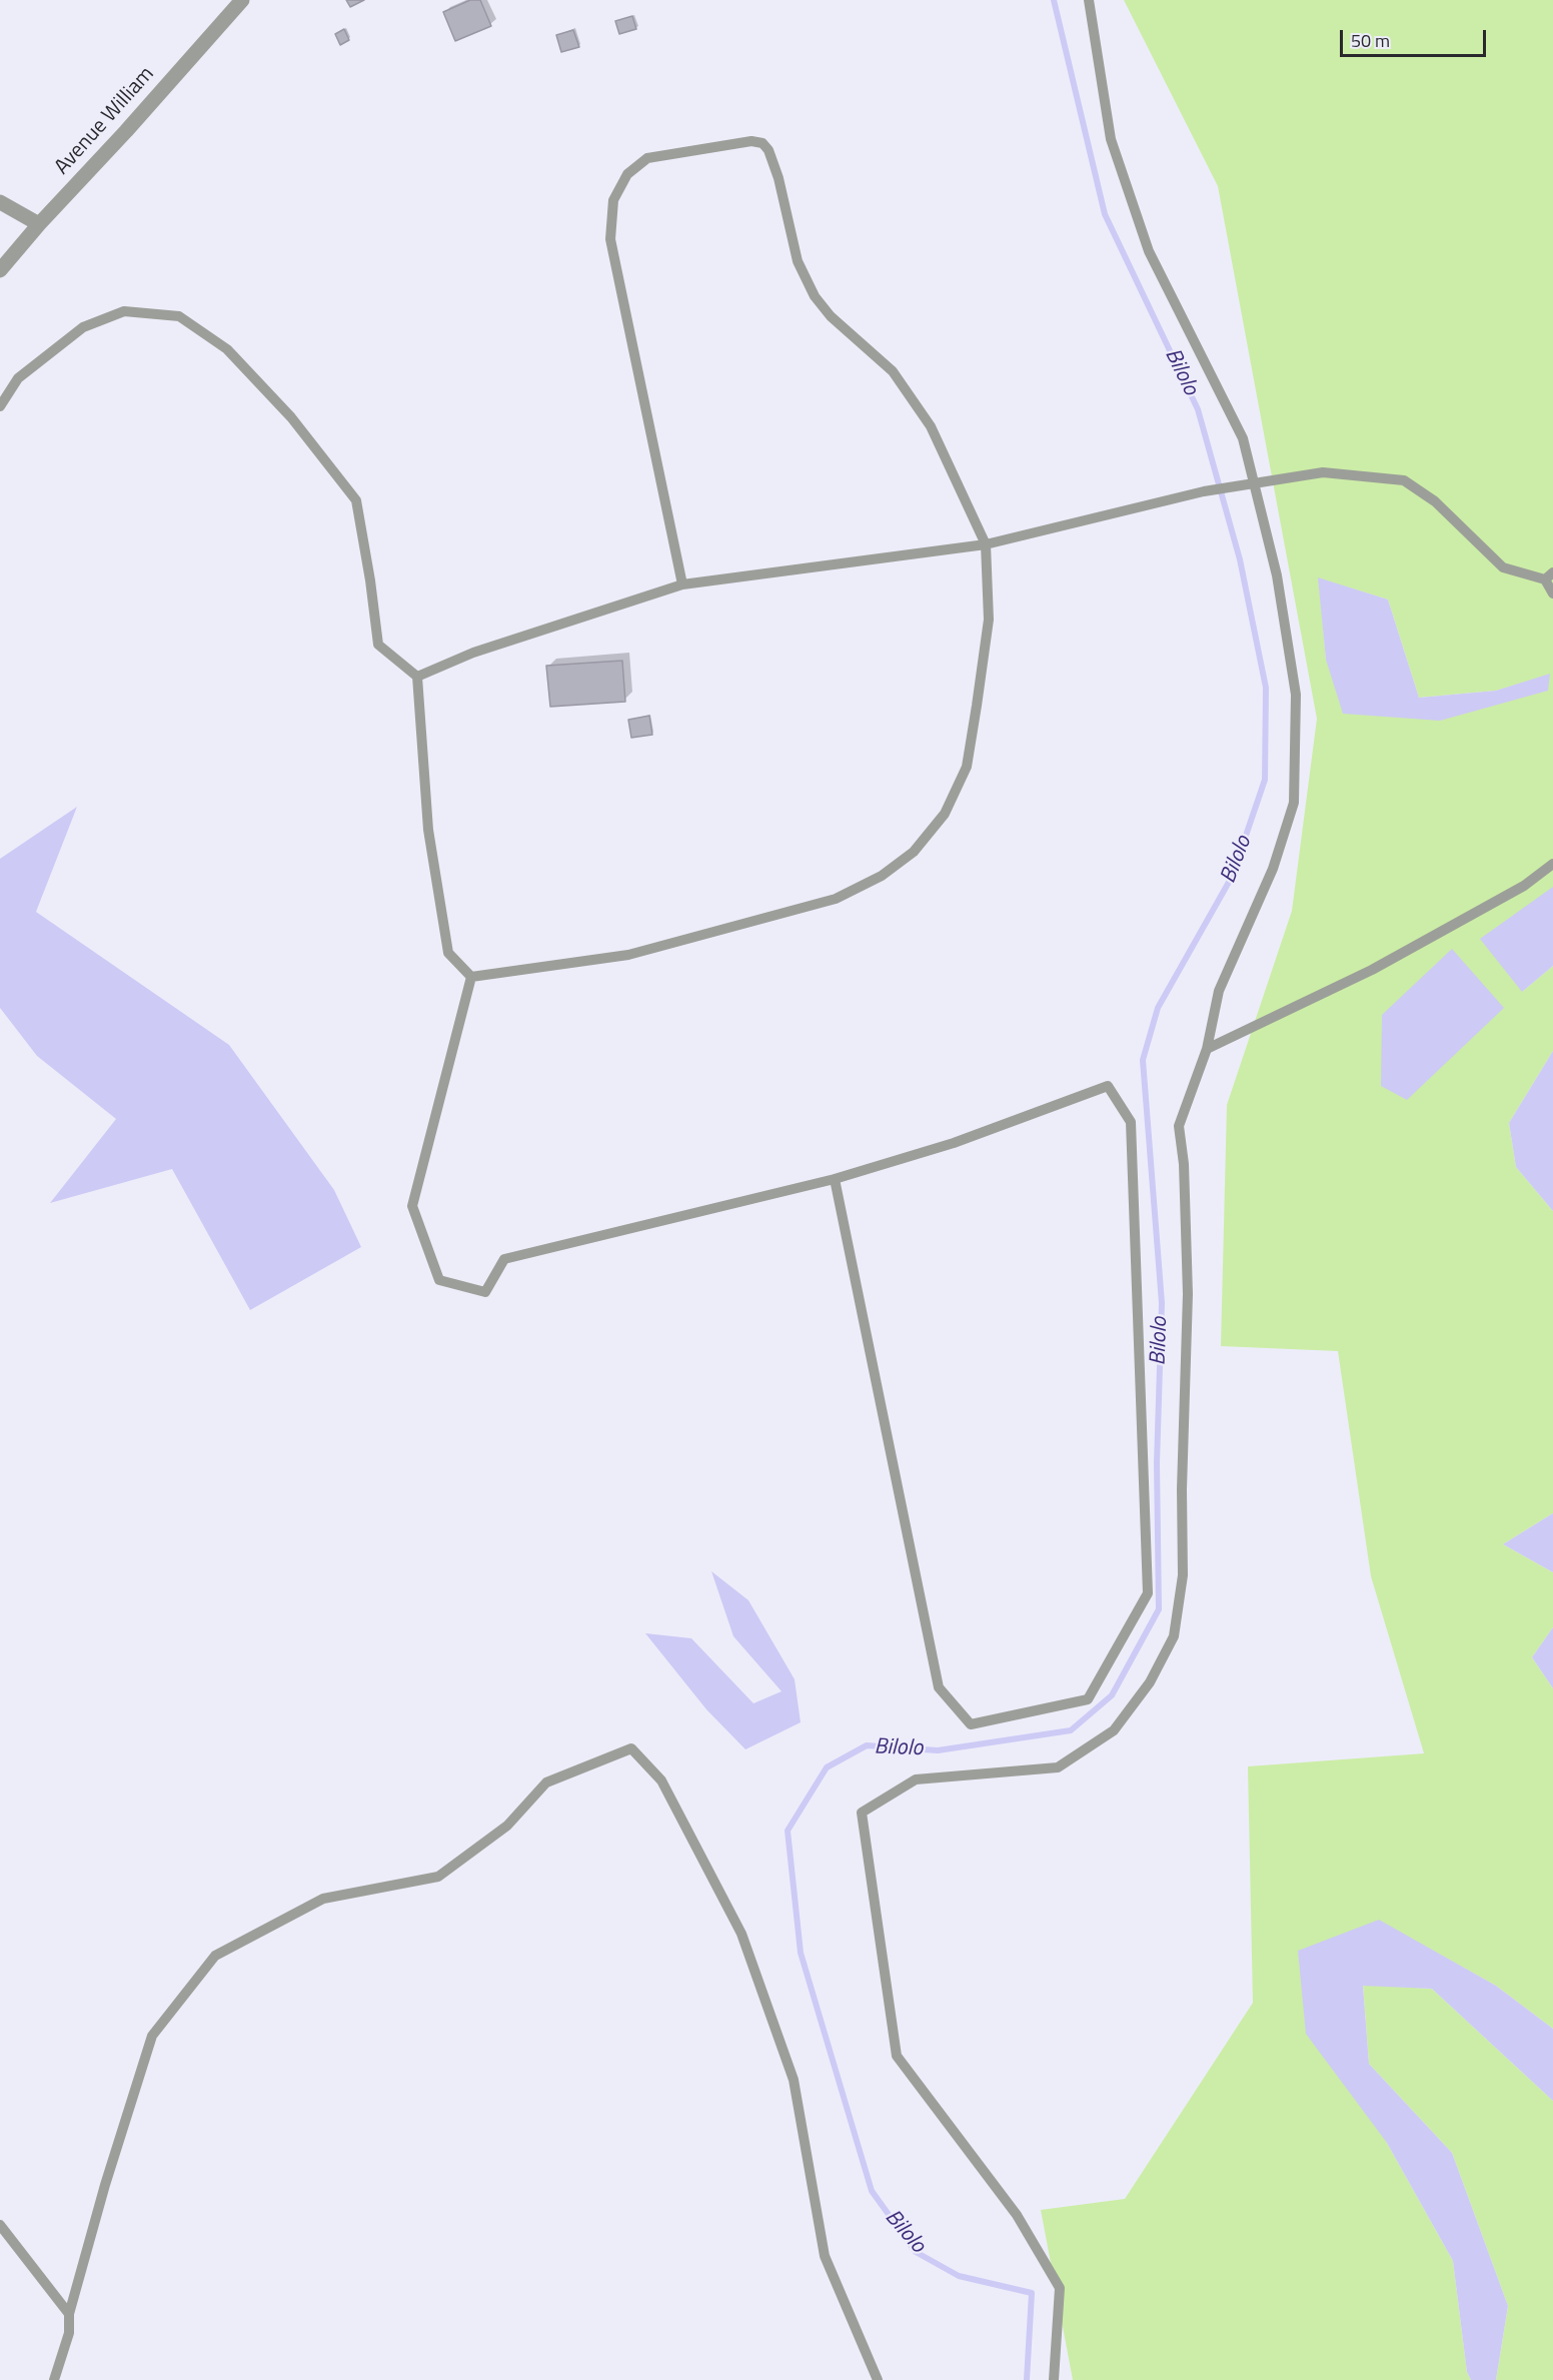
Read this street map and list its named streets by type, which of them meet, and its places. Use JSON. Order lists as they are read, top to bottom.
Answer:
{
  "streets": {
    "street": ["Avenue William"]
  },
  "water": ["Bilolo"],
  "scale_bar": "50 m"
}
